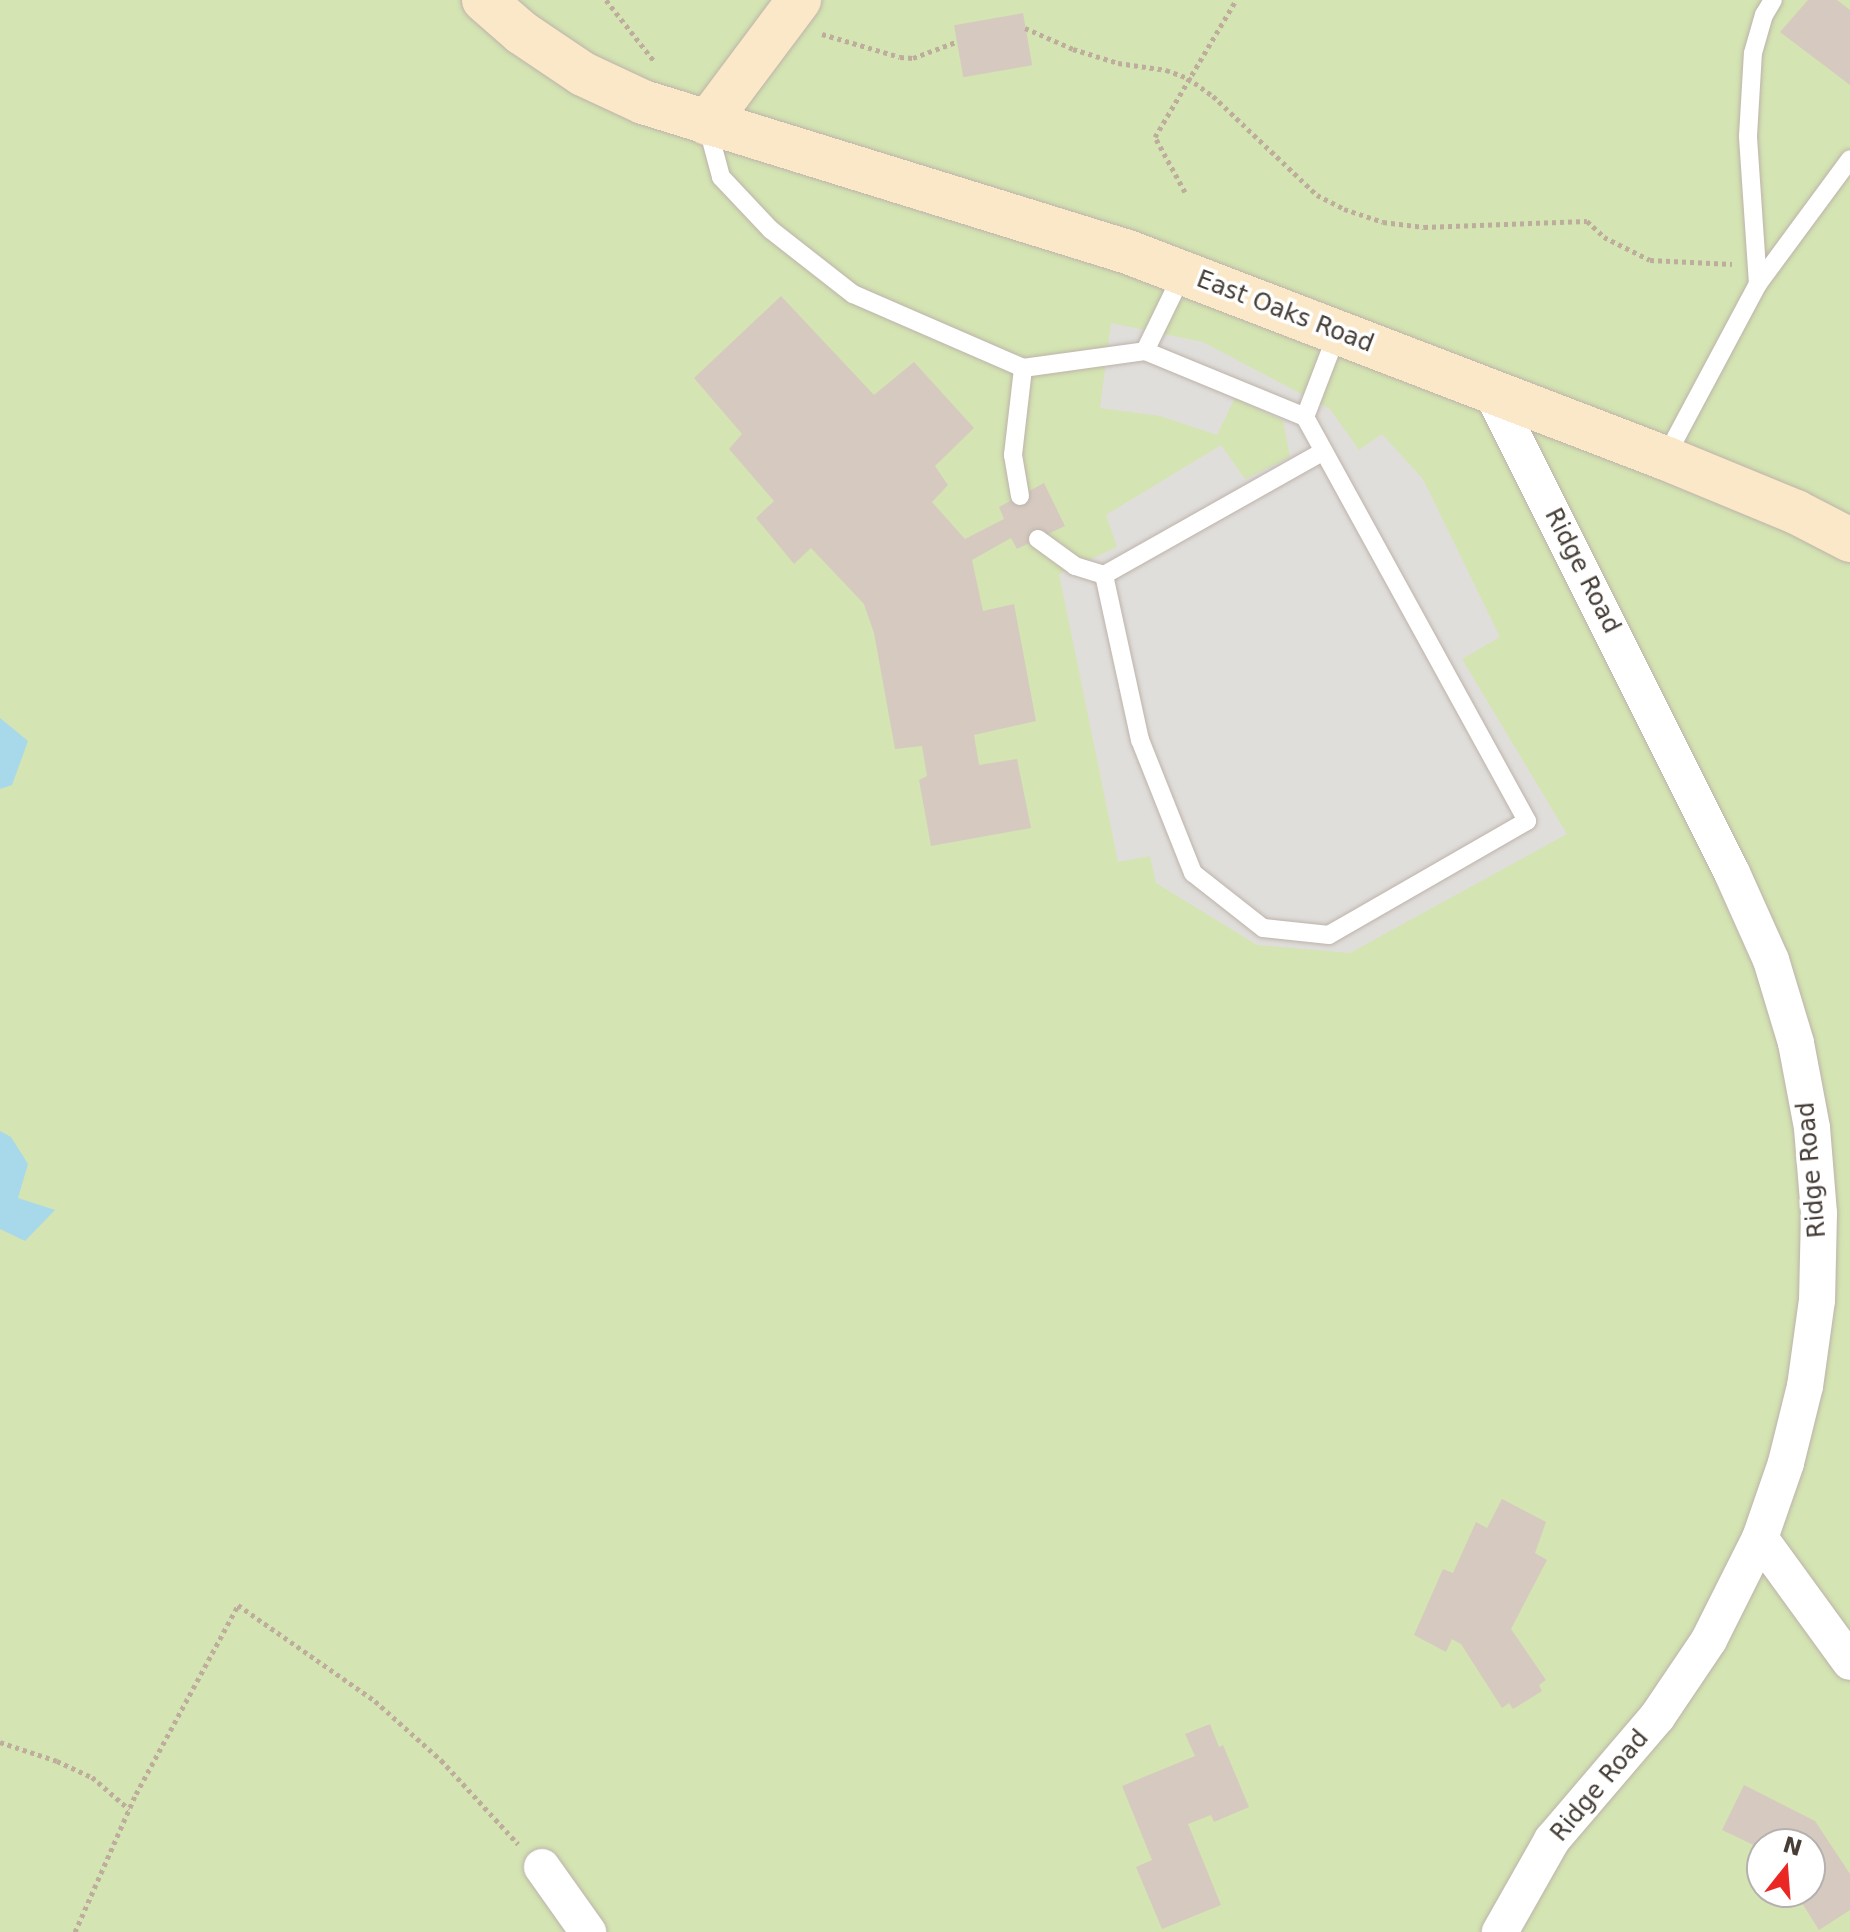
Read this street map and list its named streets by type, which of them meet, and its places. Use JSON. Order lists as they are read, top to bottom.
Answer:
{
  "streets": {
    "street": ["East Oaks Road", "Ridge Road"]
  },
  "crossings": [
    ["East Oaks Road", "Ridge Road"]
  ],
  "north": "top"
}
